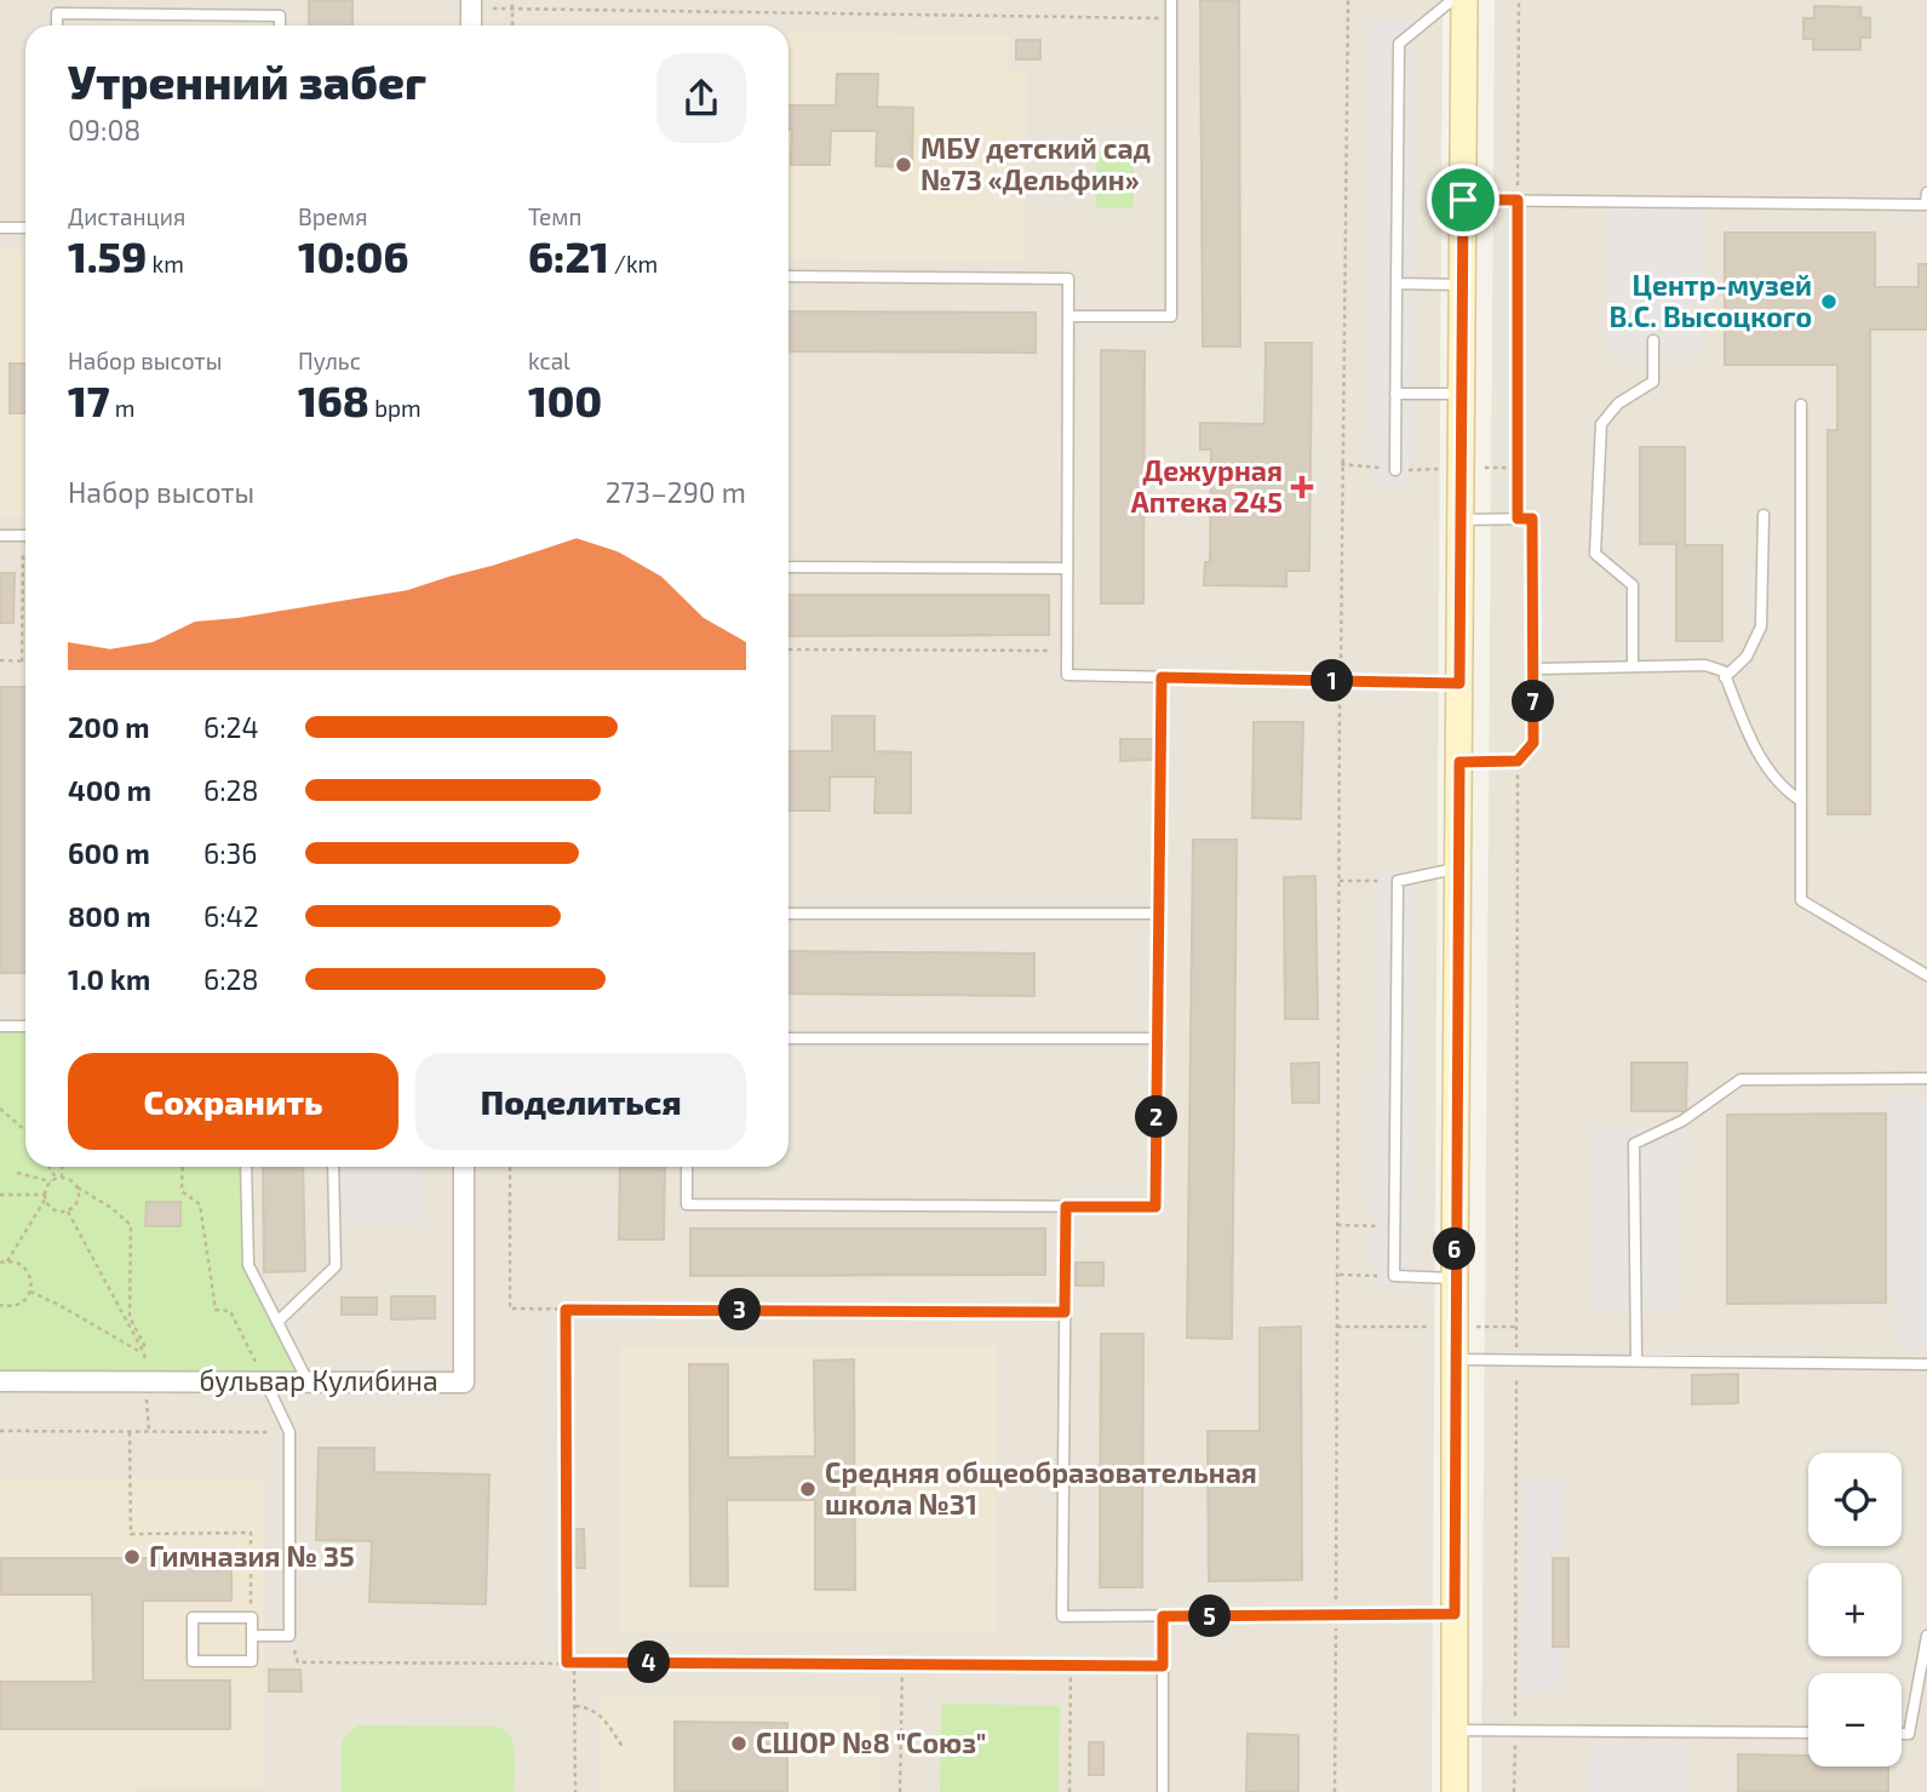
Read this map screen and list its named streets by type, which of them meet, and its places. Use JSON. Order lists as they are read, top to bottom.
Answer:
{
  "streets": {
    "street": ["бульвар Кулибина"]
  },
  "places": {
    "other": [
      "МБУ детский сад №73 «Дельфин»",
      "Центр-музей В.С. Высоцкого",
      "Средняя общеобразовательная школа №31",
      "Гимназия № 35",
      "СШОР №8 \"Союз\""
    ],
    "health": ["Дежурная Аптека 245"]
  },
  "page": {
    "heading": ["Утренний забег", "09:08"],
    "stats": [
      ["Дистанция", "1.59 km"],
      ["Время", "10:06"],
      ["Темп", "6:21 /km"],
      ["Набор высоты", "17 m"],
      ["Пульс", "168 bpm"],
      ["kcal", "100"]
    ],
    "chart": ["Набор высоты", "273–290 m"],
    "pins": [
      "1",
      "7",
      "2",
      "6",
      "3",
      "5",
      "4"
    ],
    "list": [
      {
        "name": "200 m",
        "note": "6:24"
      },
      {
        "name": "400 m",
        "note": "6:28"
      },
      {
        "name": "600 m",
        "note": "6:36"
      },
      {
        "name": "800 m",
        "note": "6:42"
      },
      {
        "name": "1.0 km",
        "note": "6:28"
      }
    ],
    "buttons": ["Сохранить", "Поделиться"],
    "map_buttons": ["+", "−"]
  }
}
